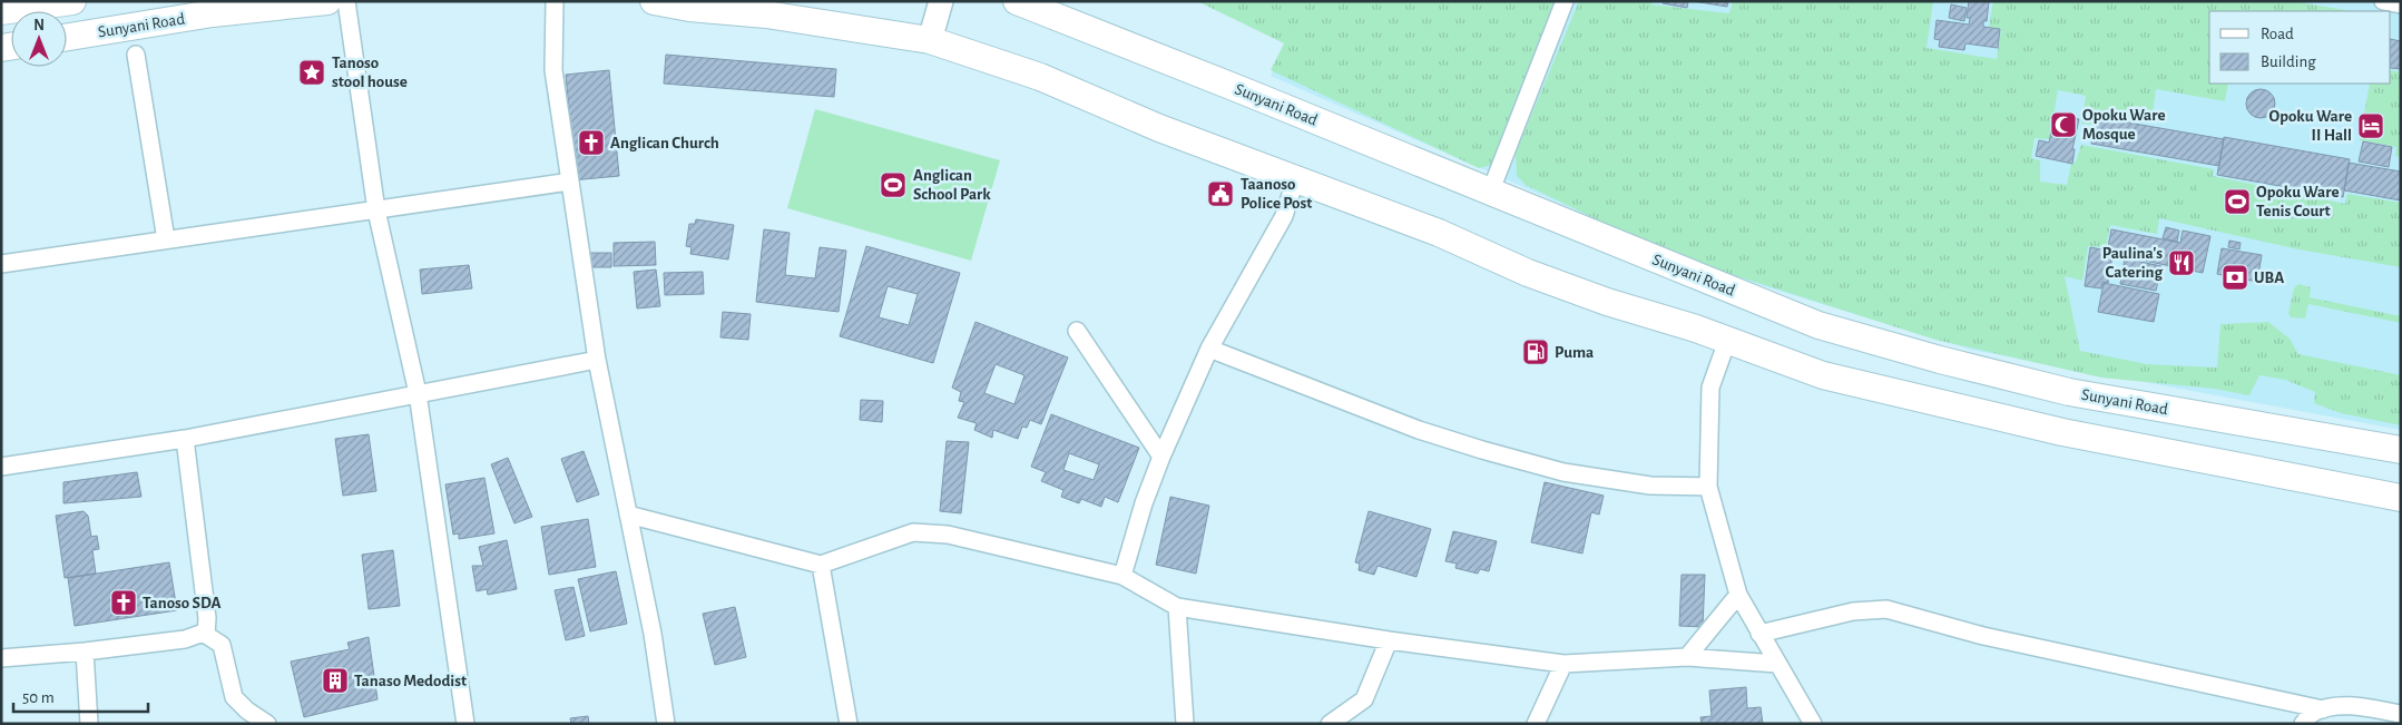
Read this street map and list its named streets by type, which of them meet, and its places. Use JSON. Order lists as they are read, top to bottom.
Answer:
{
  "streets": {
    "main road": ["Sunyani Road"]
  },
  "places": {
    "place": ["Tanoso stool house"],
    "mosque": ["Opoku Ware Mosque"],
    "hotel": ["Opoku Ware II Hall"],
    "church": ["Anglican Church", "Tanoso SDA"],
    "sports": ["Anglican School Park", "Opoku Ware Tenis Court"],
    "public building": ["Taanoso Police Post"],
    "restaurant": ["Paulina's Catering"],
    "bank": ["UBA"],
    "fuel station": ["Puma"],
    "building": ["Tanaso Medodist"]
  },
  "legend": ["Road", "Building"],
  "scale_bar": "50 m",
  "north": "top"
}
